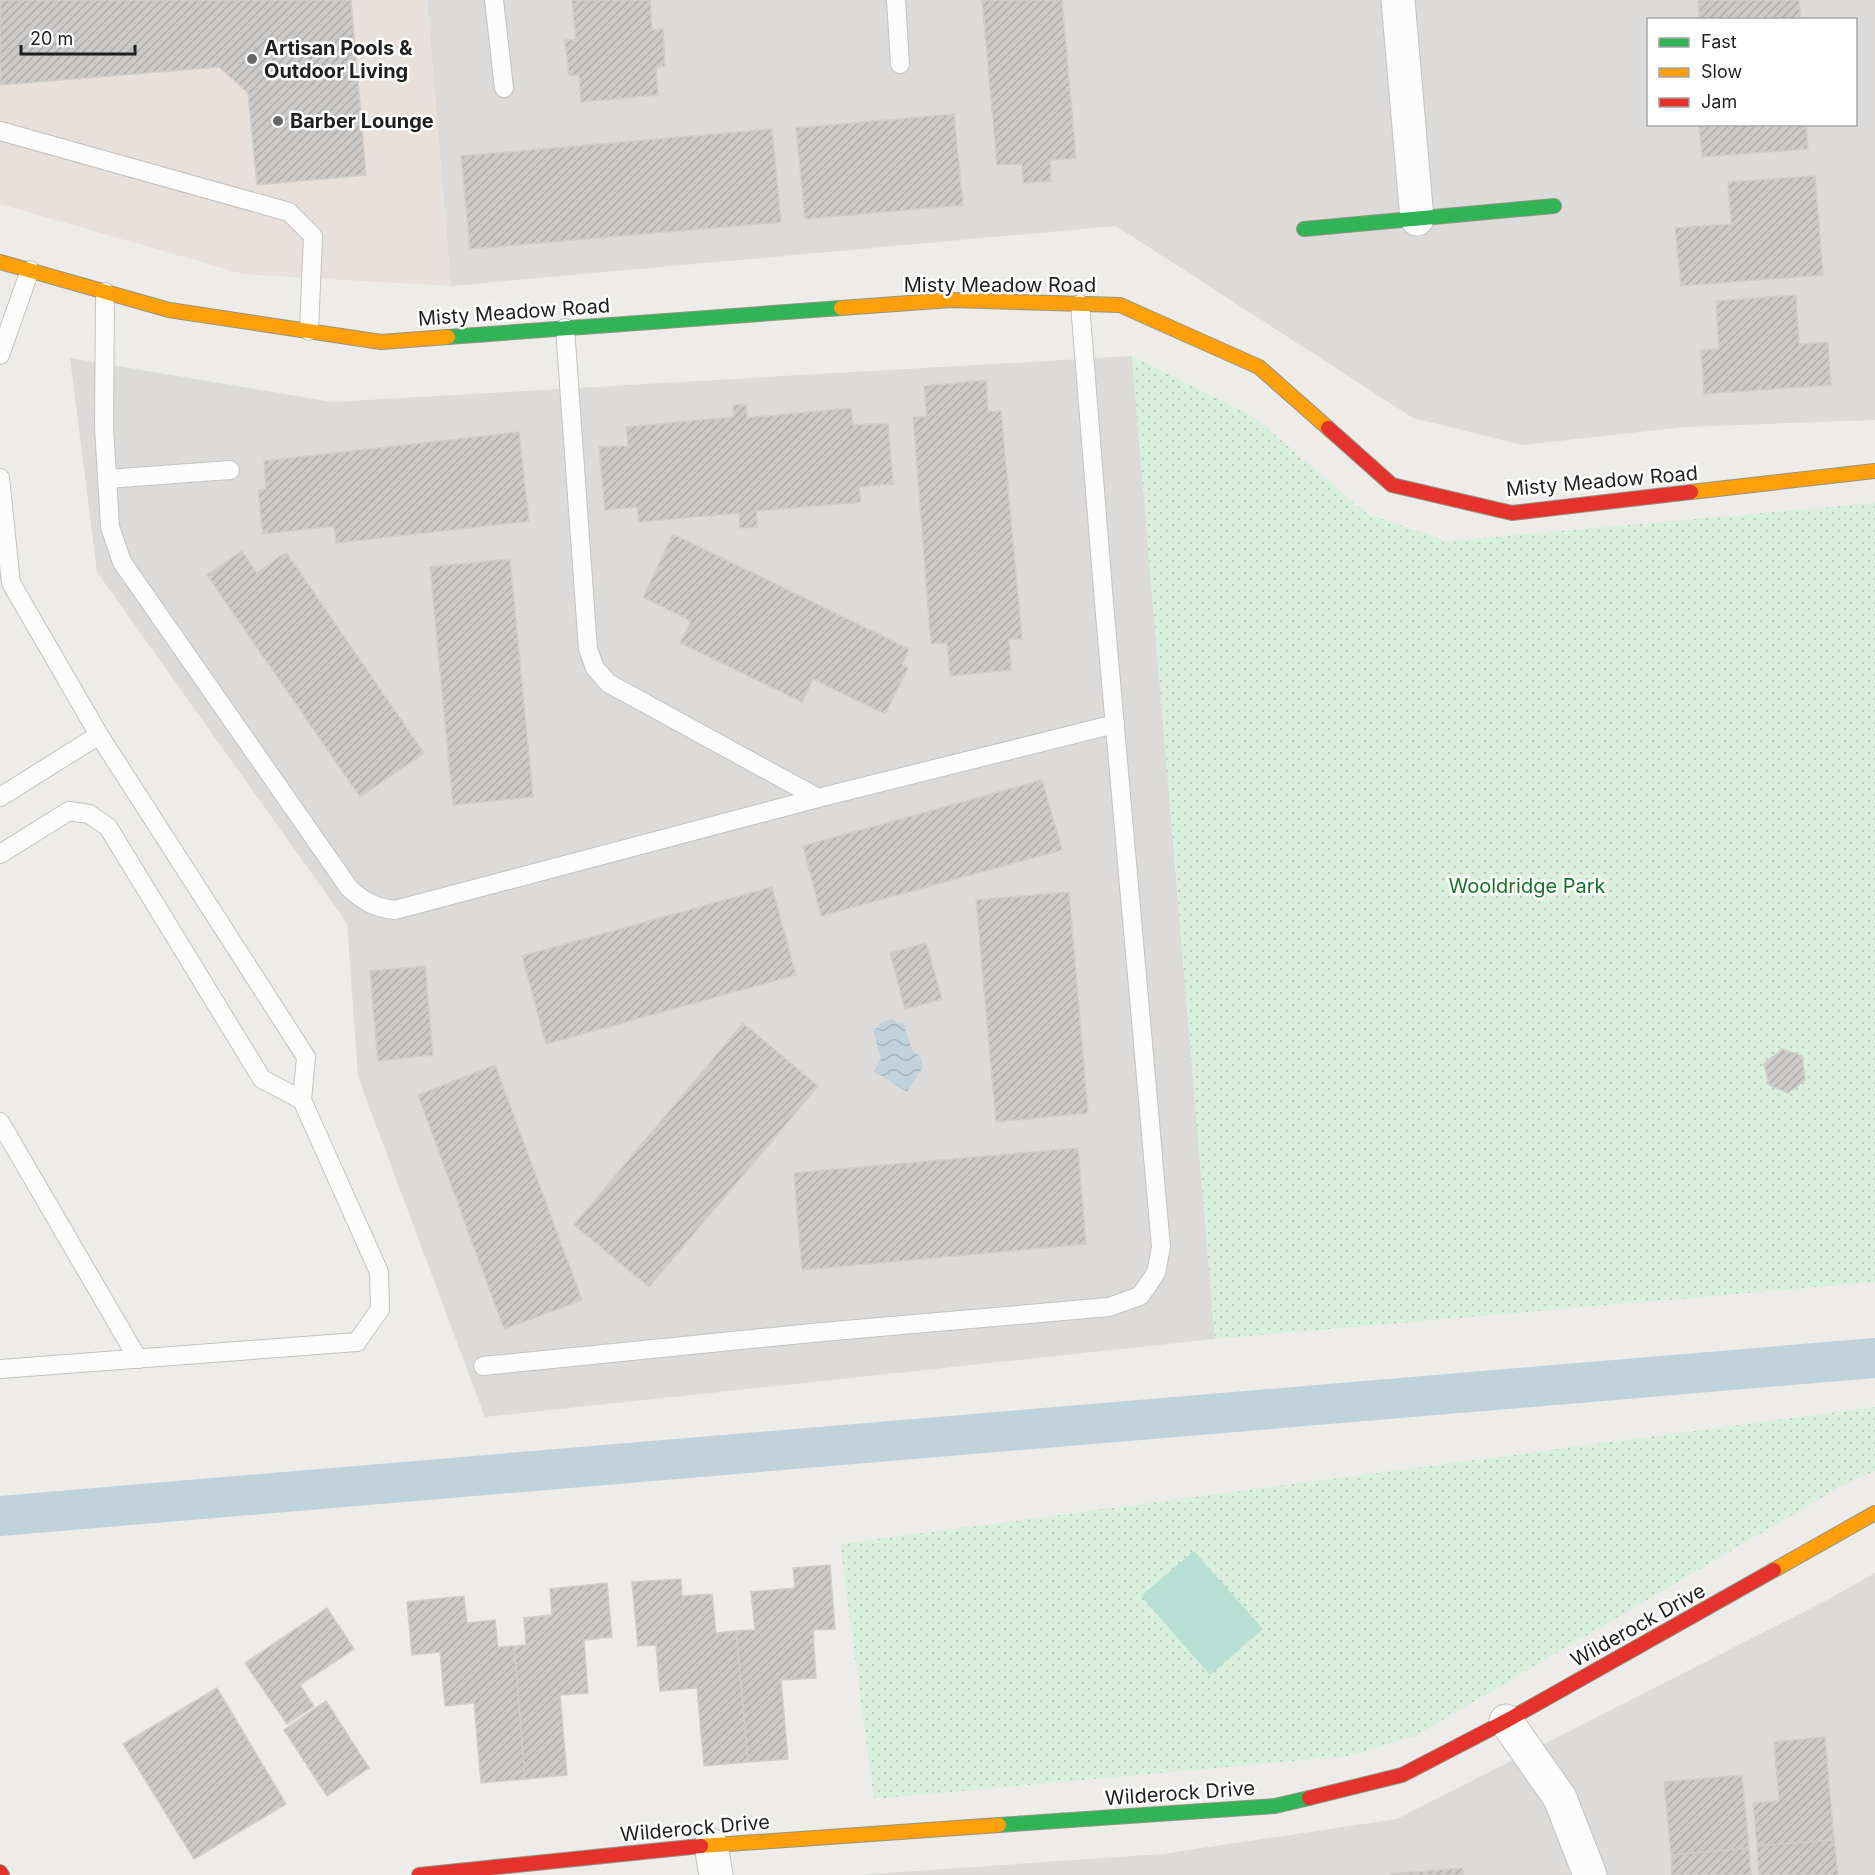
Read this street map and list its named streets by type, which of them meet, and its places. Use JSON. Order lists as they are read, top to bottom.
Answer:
{
  "streets": {
    "street": ["Misty Meadow Road", "Wilderock Drive"]
  },
  "parks": ["Wooldridge Park"],
  "places": ["Artisan Pools & Outdoor Living", "Barber Lounge"],
  "legend": ["Fast", "Slow", "Jam"],
  "scale_bar": "20 m"
}
